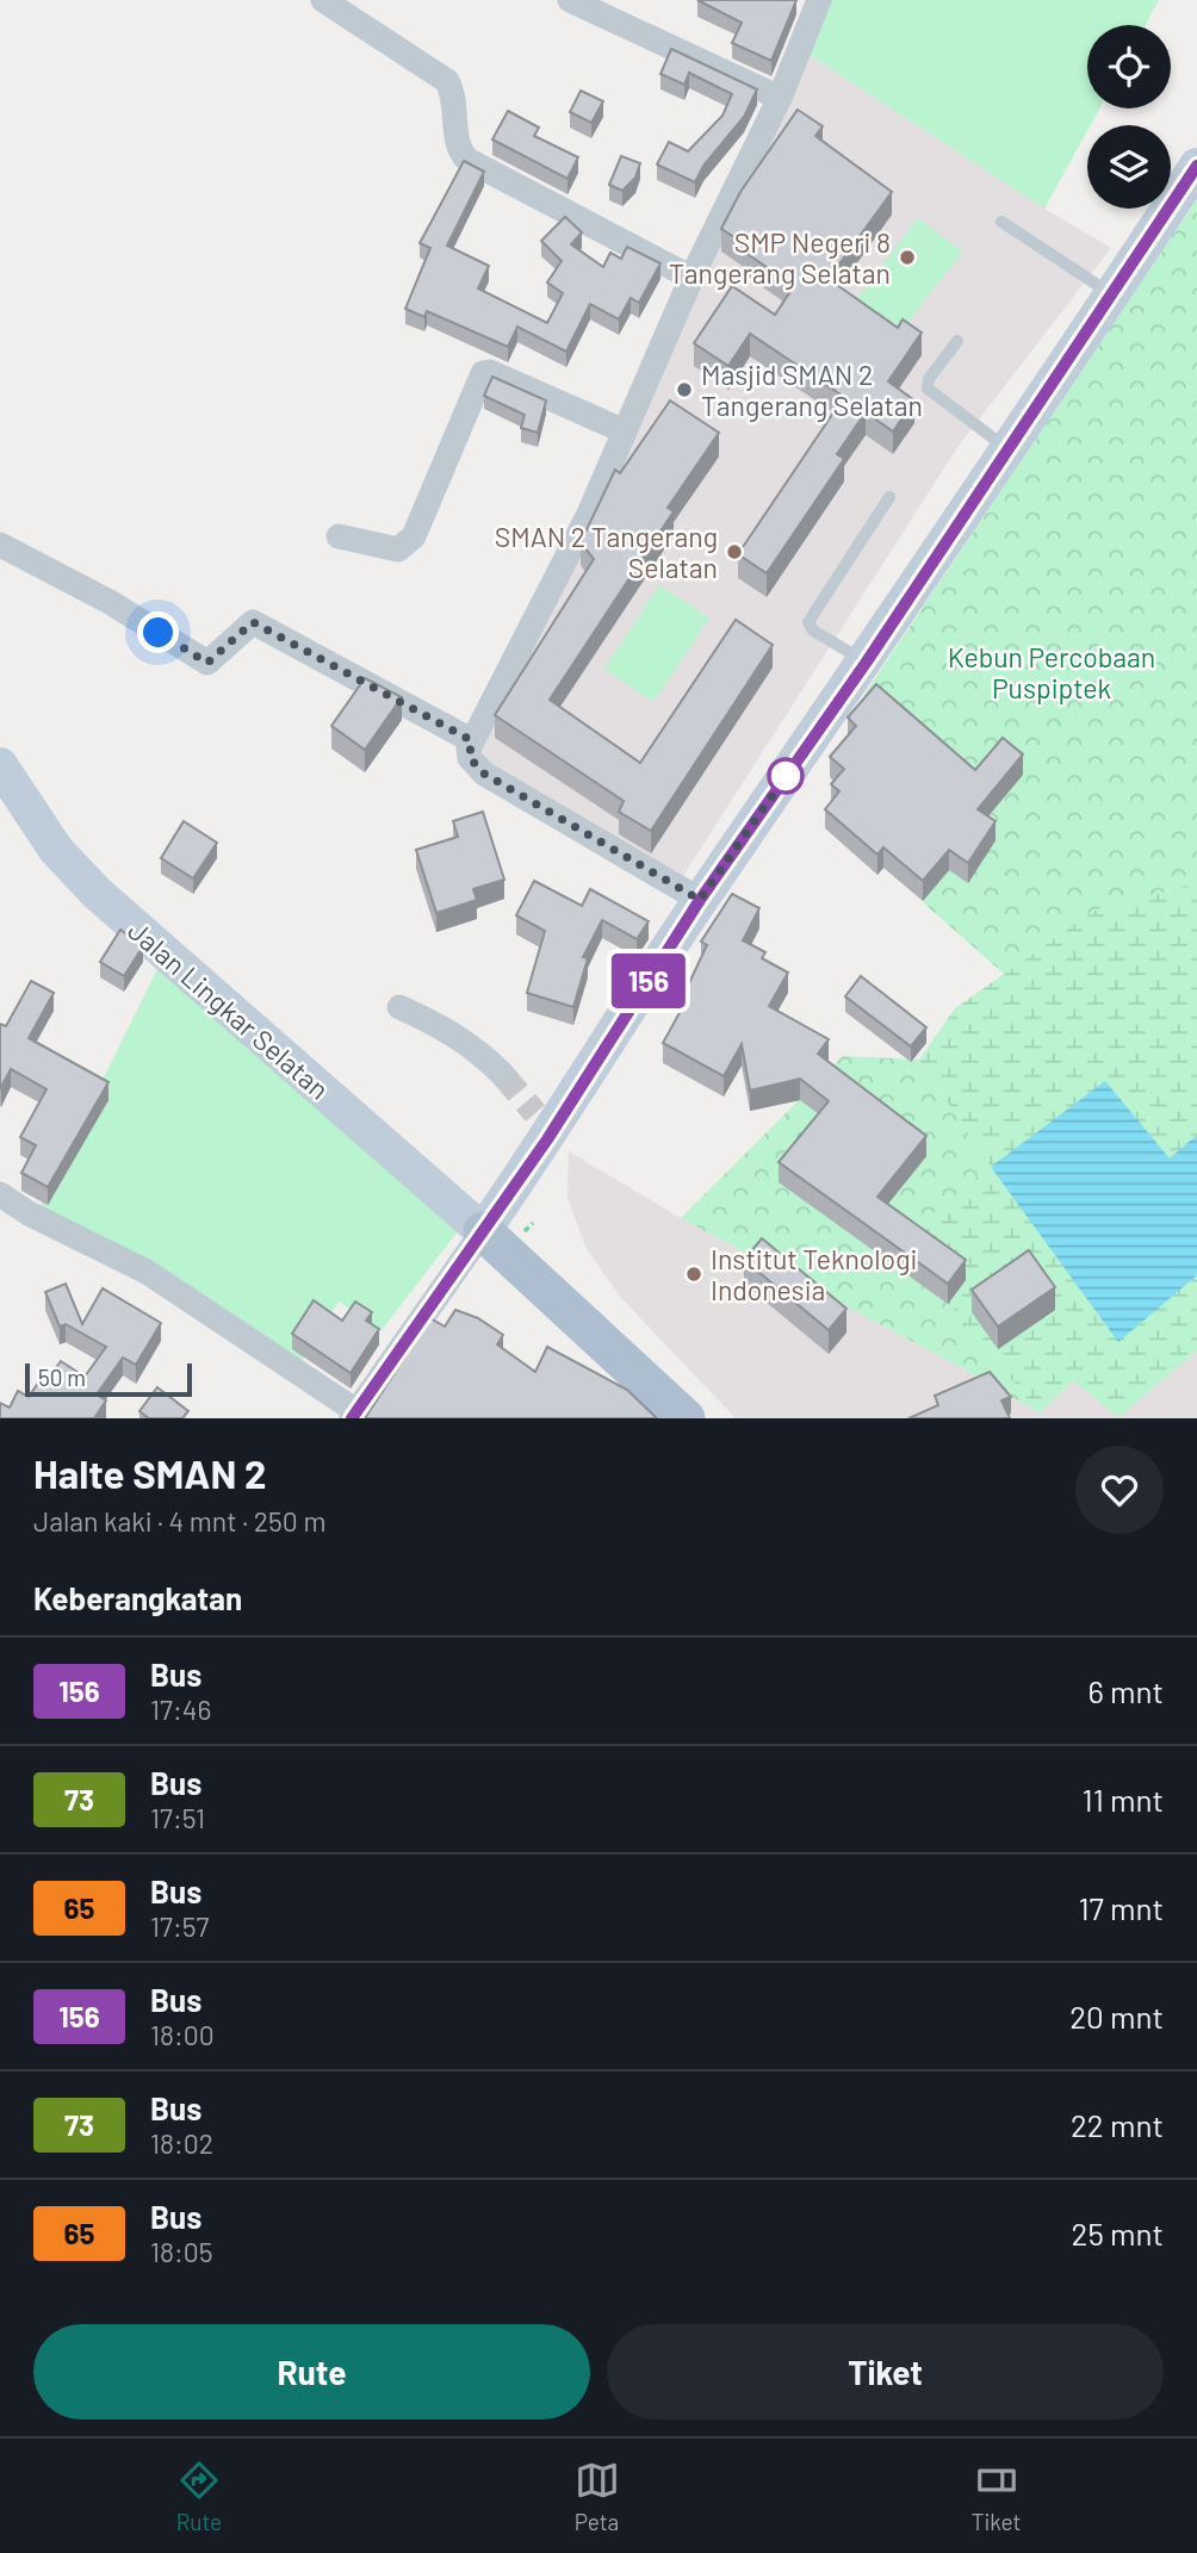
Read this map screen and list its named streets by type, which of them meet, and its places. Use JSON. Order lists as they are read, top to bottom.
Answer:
{
  "streets": {
    "main road": ["Jalan Lingkar Selatan"]
  },
  "parks": ["Kebun Percobaan Puspiptek"],
  "places": [
    "SMP Negeri 8 Tangerang Selatan",
    "Masjid SMAN 2 Tangerang Selatan",
    "SMAN 2 Tangerang Selatan",
    "Institut Teknologi Indonesia"
  ],
  "lines": ["bus line 156"],
  "scale_bar": "50 m",
  "page": {
    "on_map": "156",
    "scale": "50 m",
    "heading": [
      ["Halte SMAN 2", "Jalan kaki · 4 mnt · 250 m"],
      "Keberangkatan"
    ],
    "list": [
      {
        "mark": "156",
        "name": "Bus",
        "note": "17:46",
        "value": "6 mnt"
      },
      {
        "mark": "73",
        "name": "Bus",
        "note": "17:51",
        "value": "11 mnt"
      },
      {
        "mark": "65",
        "name": "Bus",
        "note": "17:57",
        "value": "17 mnt"
      },
      {
        "mark": "156",
        "name": "Bus",
        "note": "18:00",
        "value": "20 mnt"
      },
      {
        "mark": "73",
        "name": "Bus",
        "note": "18:02",
        "value": "22 mnt"
      },
      {
        "mark": "65",
        "name": "Bus",
        "note": "18:05",
        "value": "25 mnt"
      }
    ],
    "buttons": ["Rute", "Tiket"],
    "tabs": ["Rute", "Peta", "Tiket"]
  }
}
